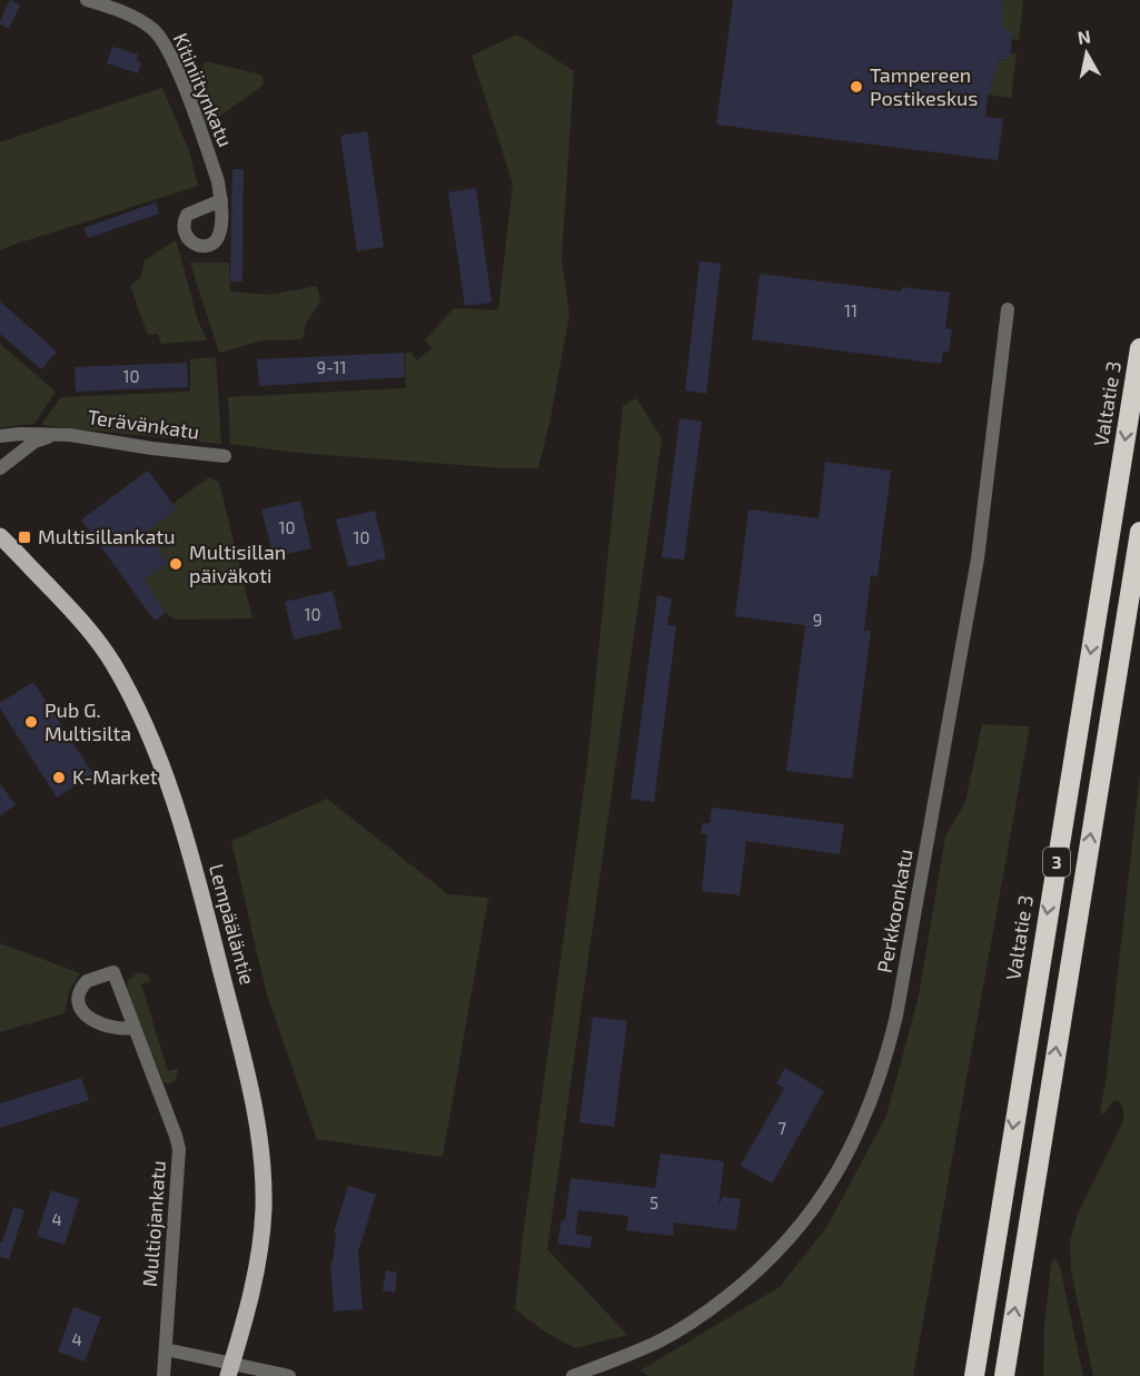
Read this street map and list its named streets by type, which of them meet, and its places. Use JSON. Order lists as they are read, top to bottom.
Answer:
{
  "streets": {
    "highway": ["Valtatie 3", "3"],
    "main road": ["Lempääläntie"],
    "street": [
      "Kitiniitynkatu",
      "Terävänkatu",
      "Perkkoonkatu",
      "Multiojankatu"
    ]
  },
  "places": {
    "other": [
      "Tampereen Postikeskus",
      "Multisillan päiväkoti",
      "Pub G. Multisilta",
      "K-Market"
    ],
    "transit": ["Multisillankatu"]
  },
  "house_numbers": [
    "11",
    "9-11",
    "10",
    "10",
    "10",
    "10",
    "9",
    "7",
    "5",
    "4",
    "4"
  ],
  "north": "top"
}
